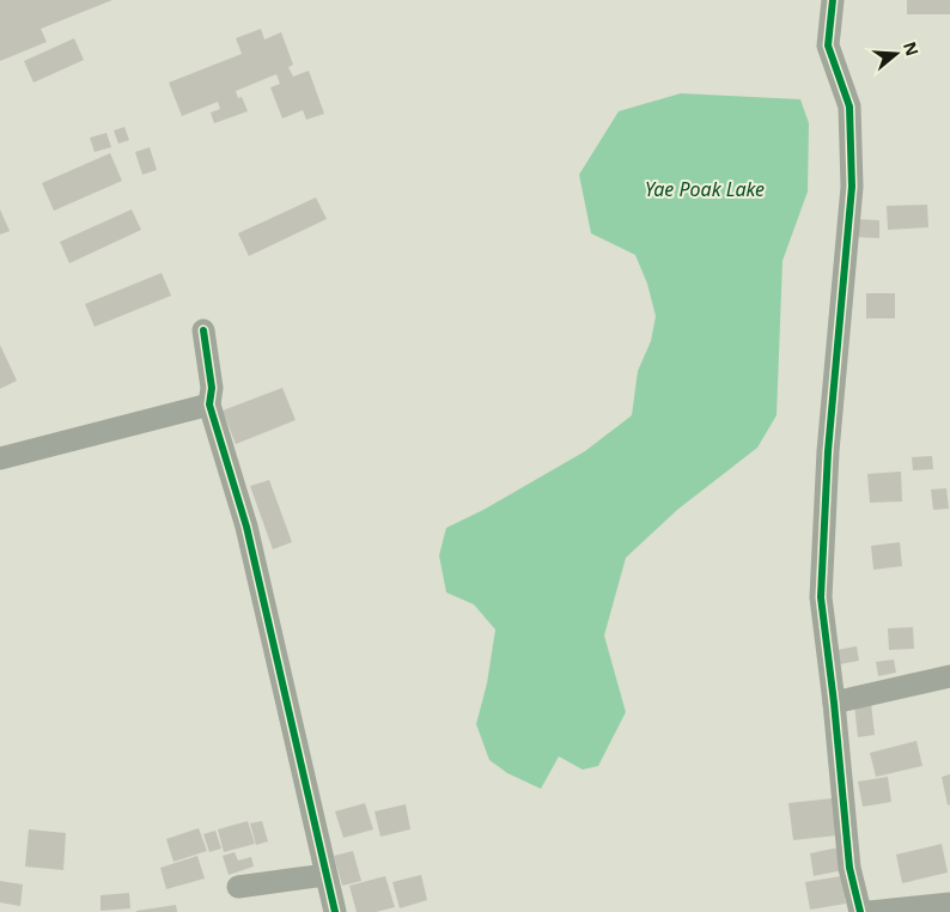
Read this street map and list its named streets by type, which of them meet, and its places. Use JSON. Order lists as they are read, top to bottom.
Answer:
{
  "water": ["Yae Poak Lake"],
  "north": "right"
}
